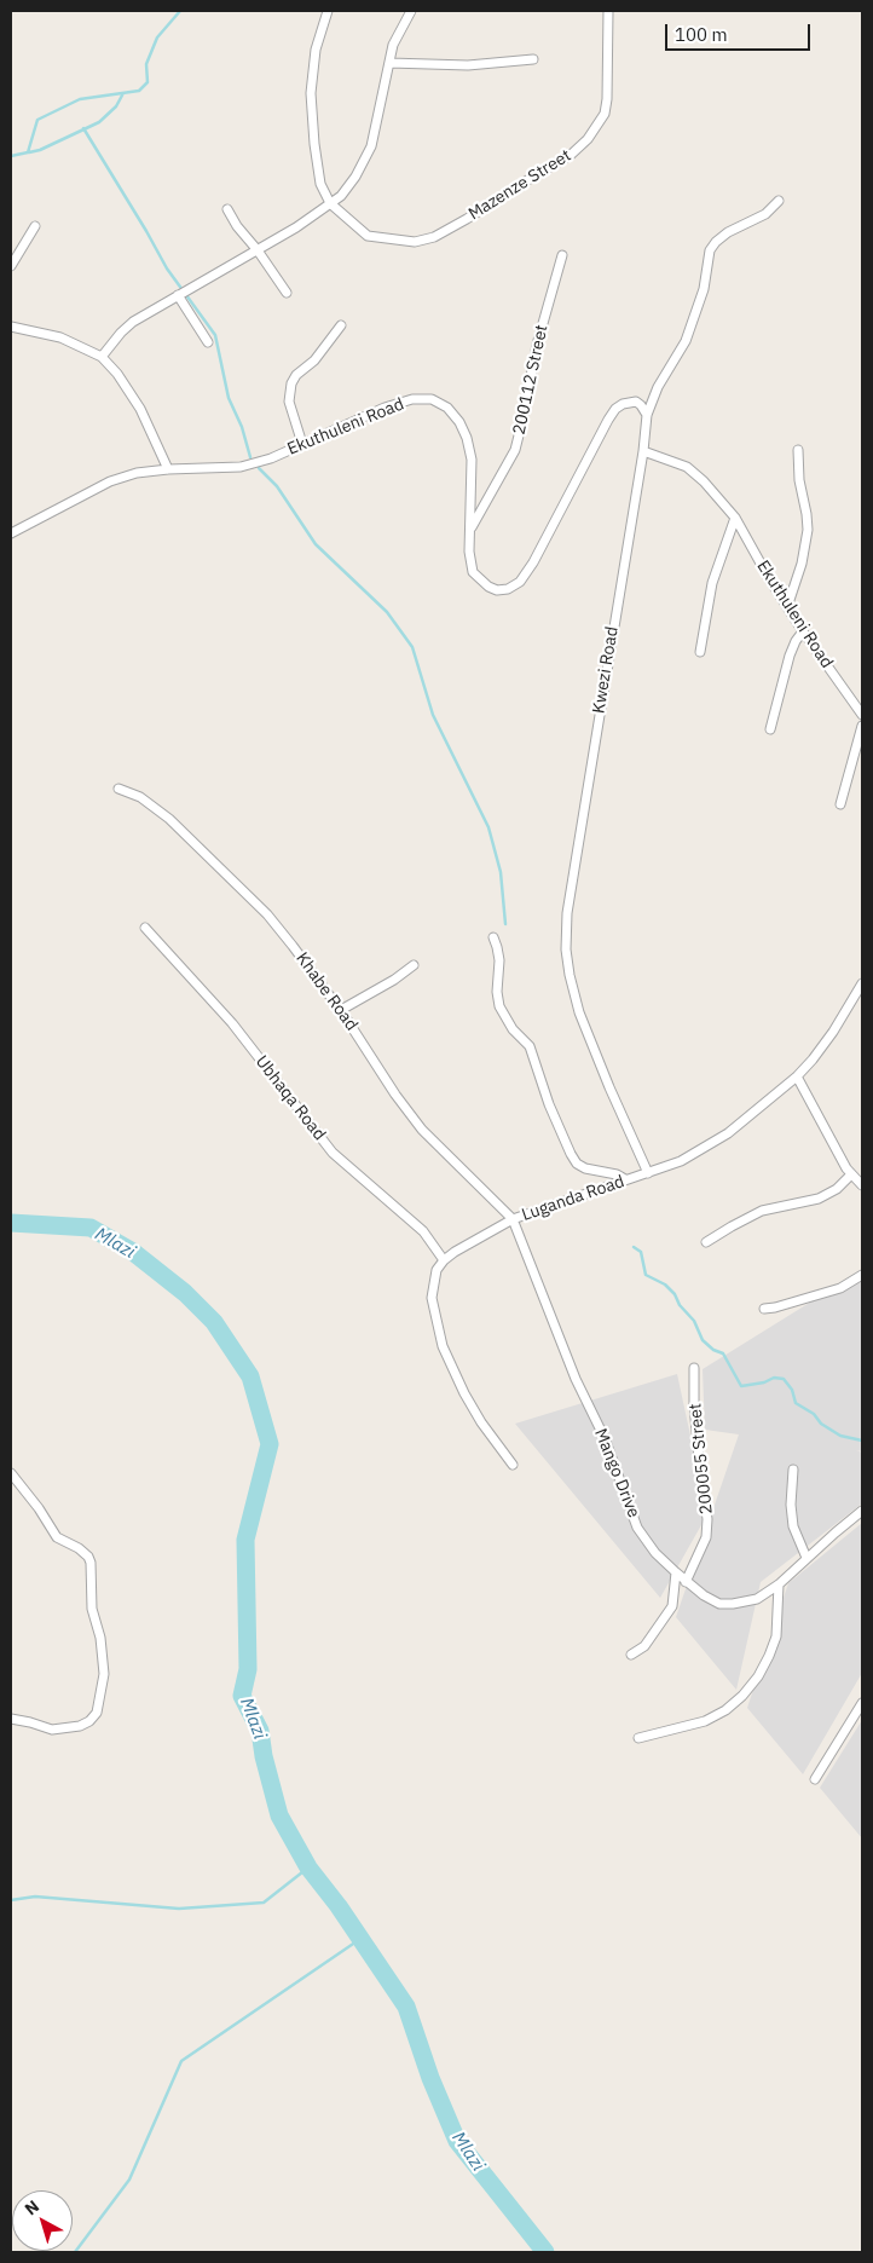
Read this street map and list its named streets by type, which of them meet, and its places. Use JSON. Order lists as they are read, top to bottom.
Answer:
{
  "streets": {
    "street": [
      "Mazenze Street",
      "200112 Street",
      "Ekuthuleni Road",
      "Kwezi Road",
      "Khabe Road",
      "Ubhaqa Road",
      "Luganda Road",
      "200055 Street",
      "Mango Drive"
    ]
  },
  "crossings": [
    ["200112 Street", "Ekuthuleni Road"],
    ["Ekuthuleni Road", "Kwezi Road"],
    ["Kwezi Road", "Luganda Road"],
    ["Khabe Road", "Luganda Road"],
    ["Khabe Road", "Mango Drive"],
    ["Ubhaqa Road", "Luganda Road"],
    ["Luganda Road", "Mango Drive"],
    ["200055 Street", "Mango Drive"]
  ],
  "water": ["Mlazi"],
  "scale_bar": "100 m",
  "north": "top left"
}
